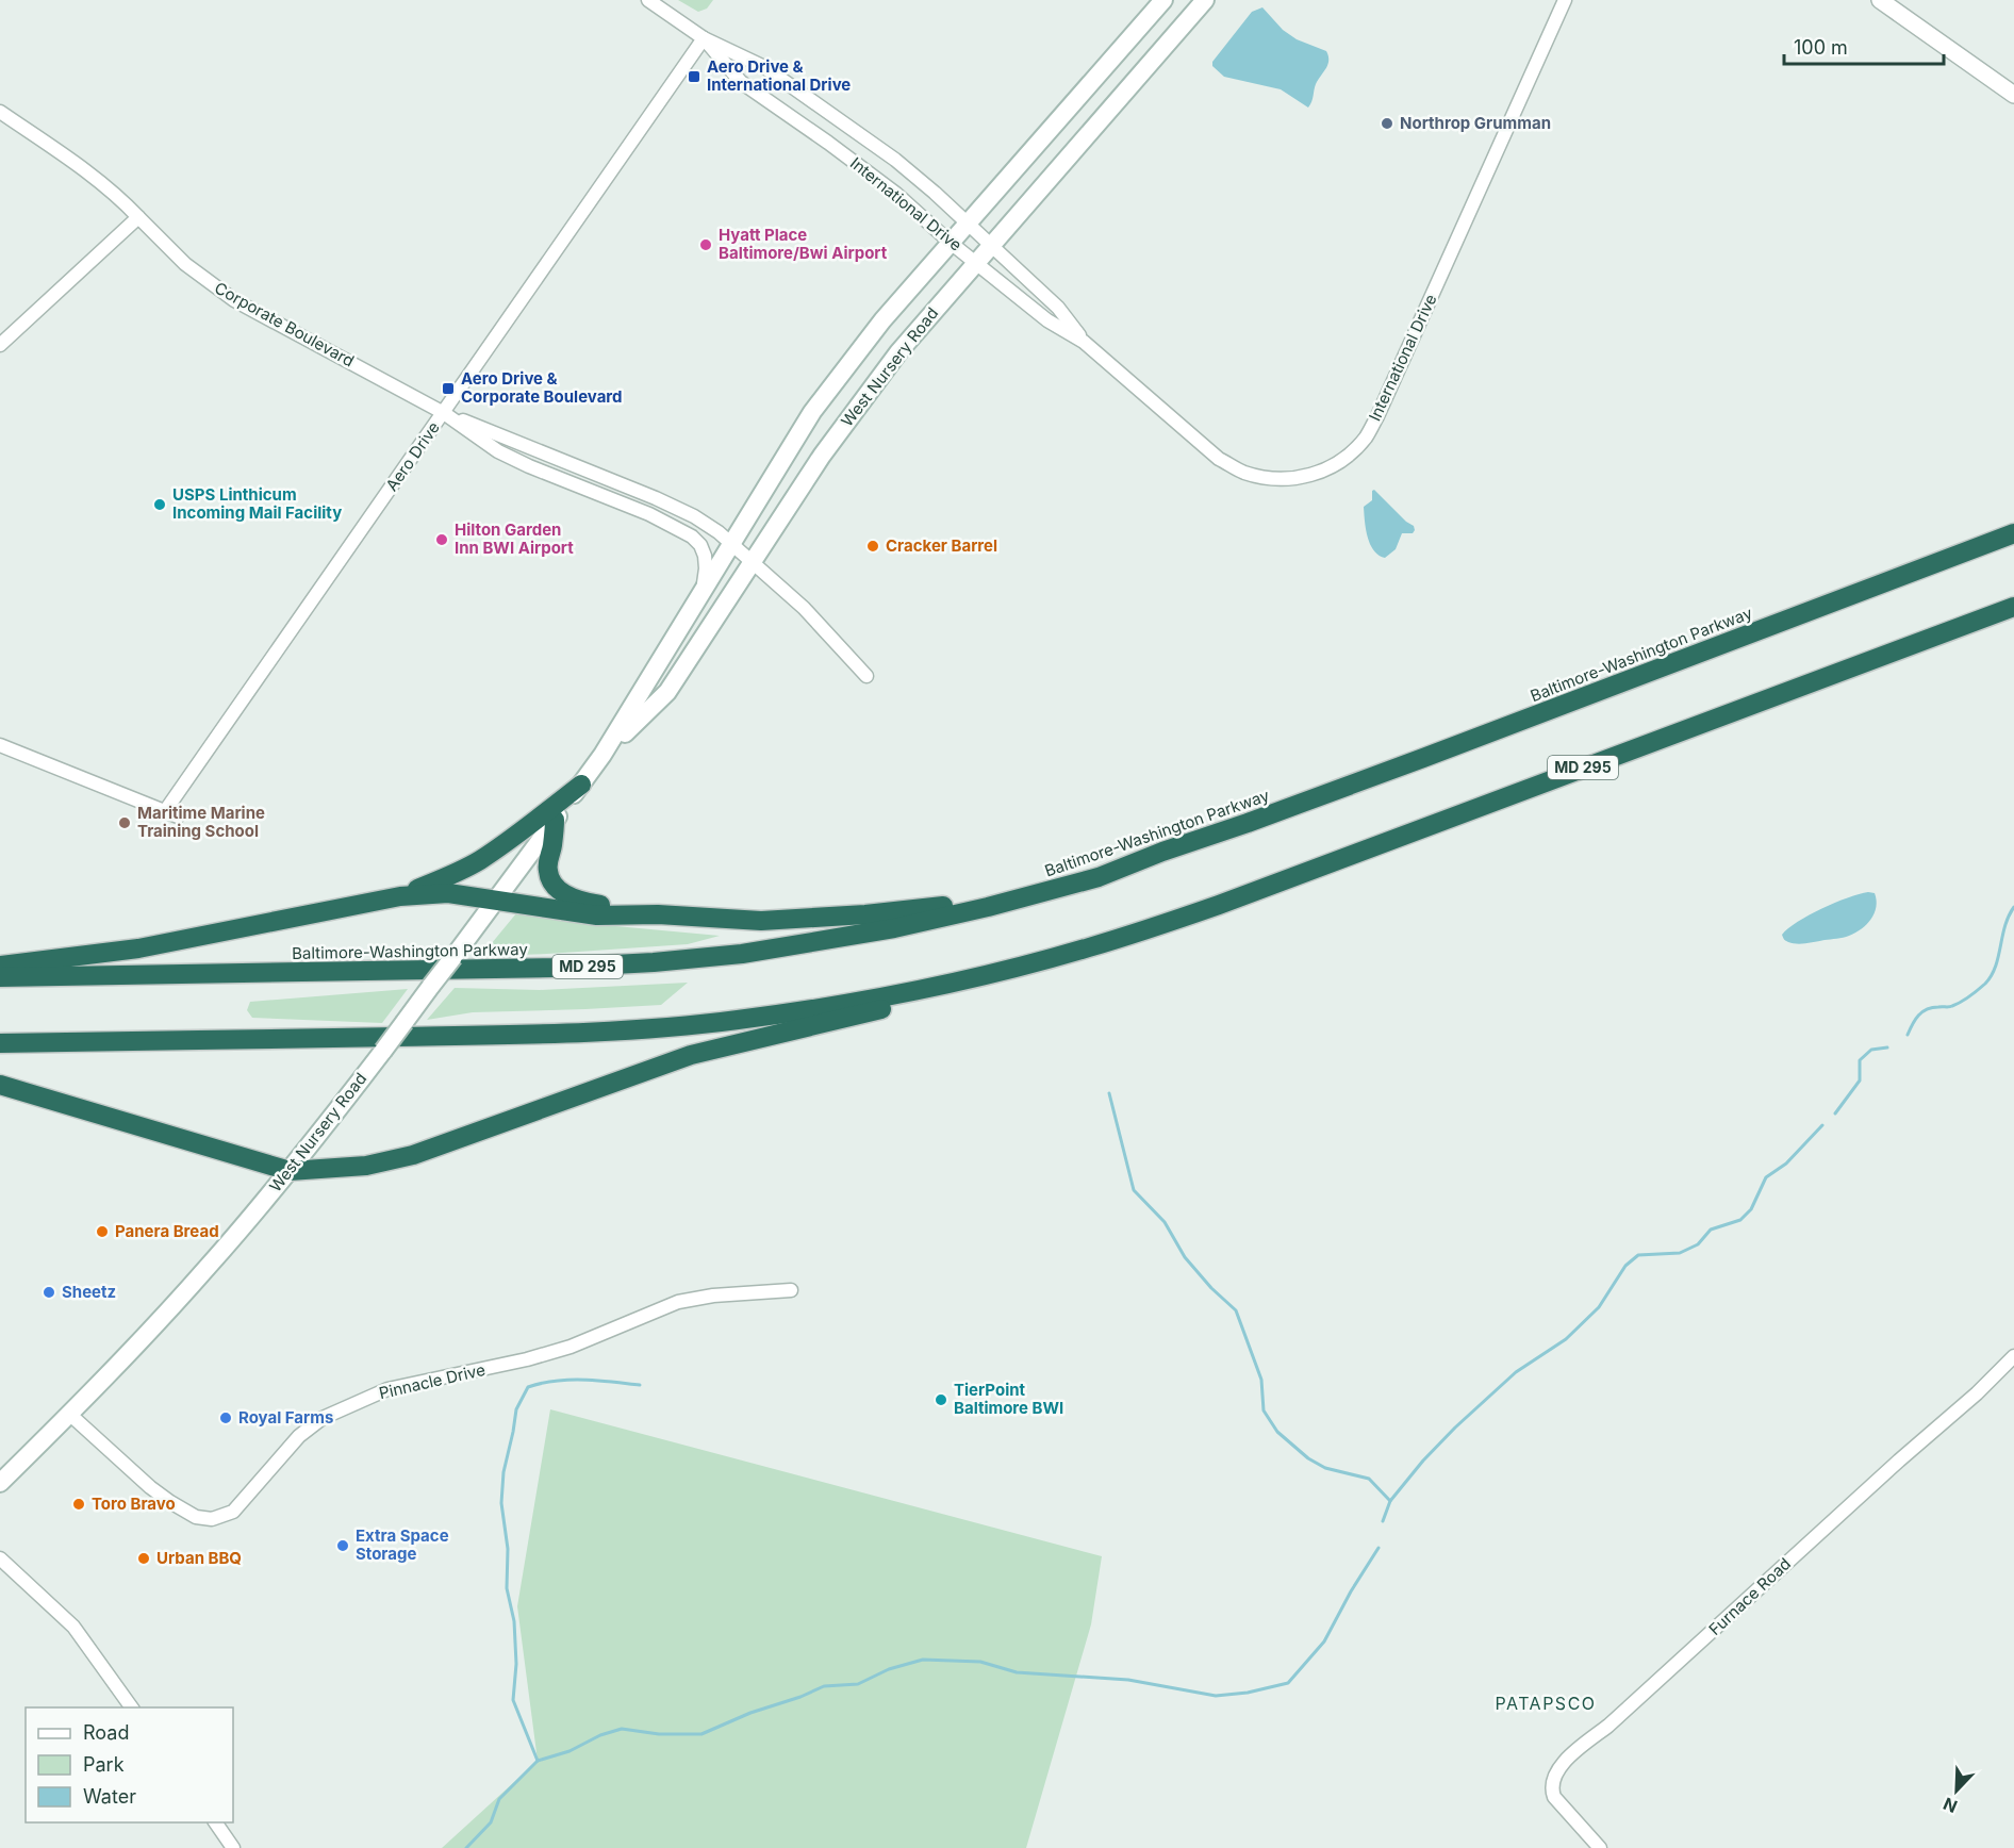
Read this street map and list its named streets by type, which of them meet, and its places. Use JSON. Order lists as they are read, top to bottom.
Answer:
{
  "streets": {
    "highway": ["Baltimore-Washington Parkway", "MD 295"],
    "main road": ["West Nursery Road"],
    "street": [
      "International Drive",
      "Corporate Boulevard",
      "Aero Drive",
      "Pinnacle Drive",
      "Furnace Road"
    ]
  },
  "crossings": [
    ["International Drive", "West Nursery Road"],
    ["International Drive", "Aero Drive"],
    ["Corporate Boulevard", "West Nursery Road"],
    ["Corporate Boulevard", "Aero Drive"],
    ["West Nursery Road", "Pinnacle Drive"]
  ],
  "districts": ["PATAPSCO"],
  "places": {
    "transit": ["Aero Drive & International Drive", "Aero Drive & Corporate Boulevard"],
    "other": [
      "Northrop Grumman",
      "Hyatt Place Baltimore/Bwi Airport",
      "USPS Linthicum Incoming Mail Facility",
      "Hilton Garden Inn BWI Airport",
      "Cracker Barrel",
      "Maritime Marine Training School",
      "Panera Bread",
      "Sheetz",
      "TierPoint Baltimore BWI",
      "Royal Farms",
      "Toro Bravo",
      "Extra Space Storage",
      "Urban BBQ"
    ]
  },
  "legend": ["Road", "Park", "Water"],
  "scale_bar": "100 m",
  "north": "bottom left"
}
